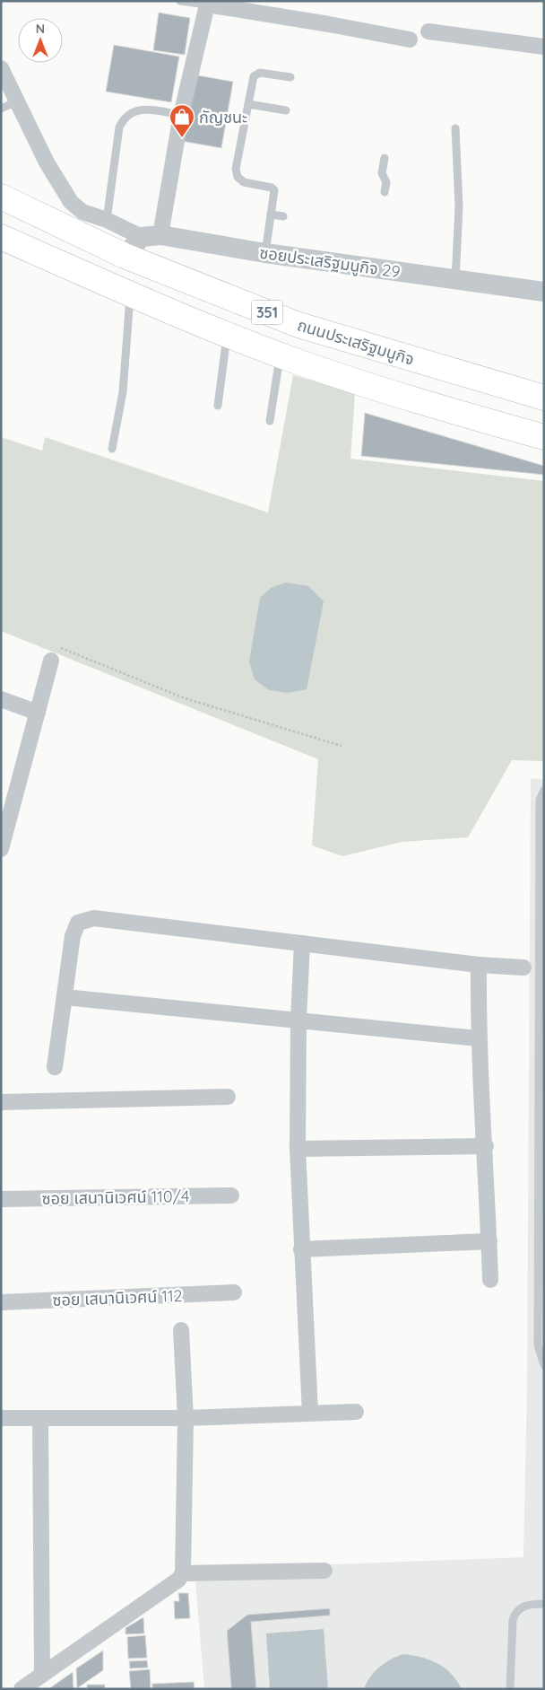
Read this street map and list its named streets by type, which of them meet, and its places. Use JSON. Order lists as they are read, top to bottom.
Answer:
{
  "streets": {
    "main road": ["351", "ถนนประเสริฐมนูกิจ"],
    "street": ["ซอยประเสริฐมนูกิจ 29", "ซอย เสนานิเวศน์ 110/4", "ซอย เสนานิเวศน์ 112"]
  },
  "places": {
    "shop": ["กัญชนะ"]
  },
  "north": "top"
}
